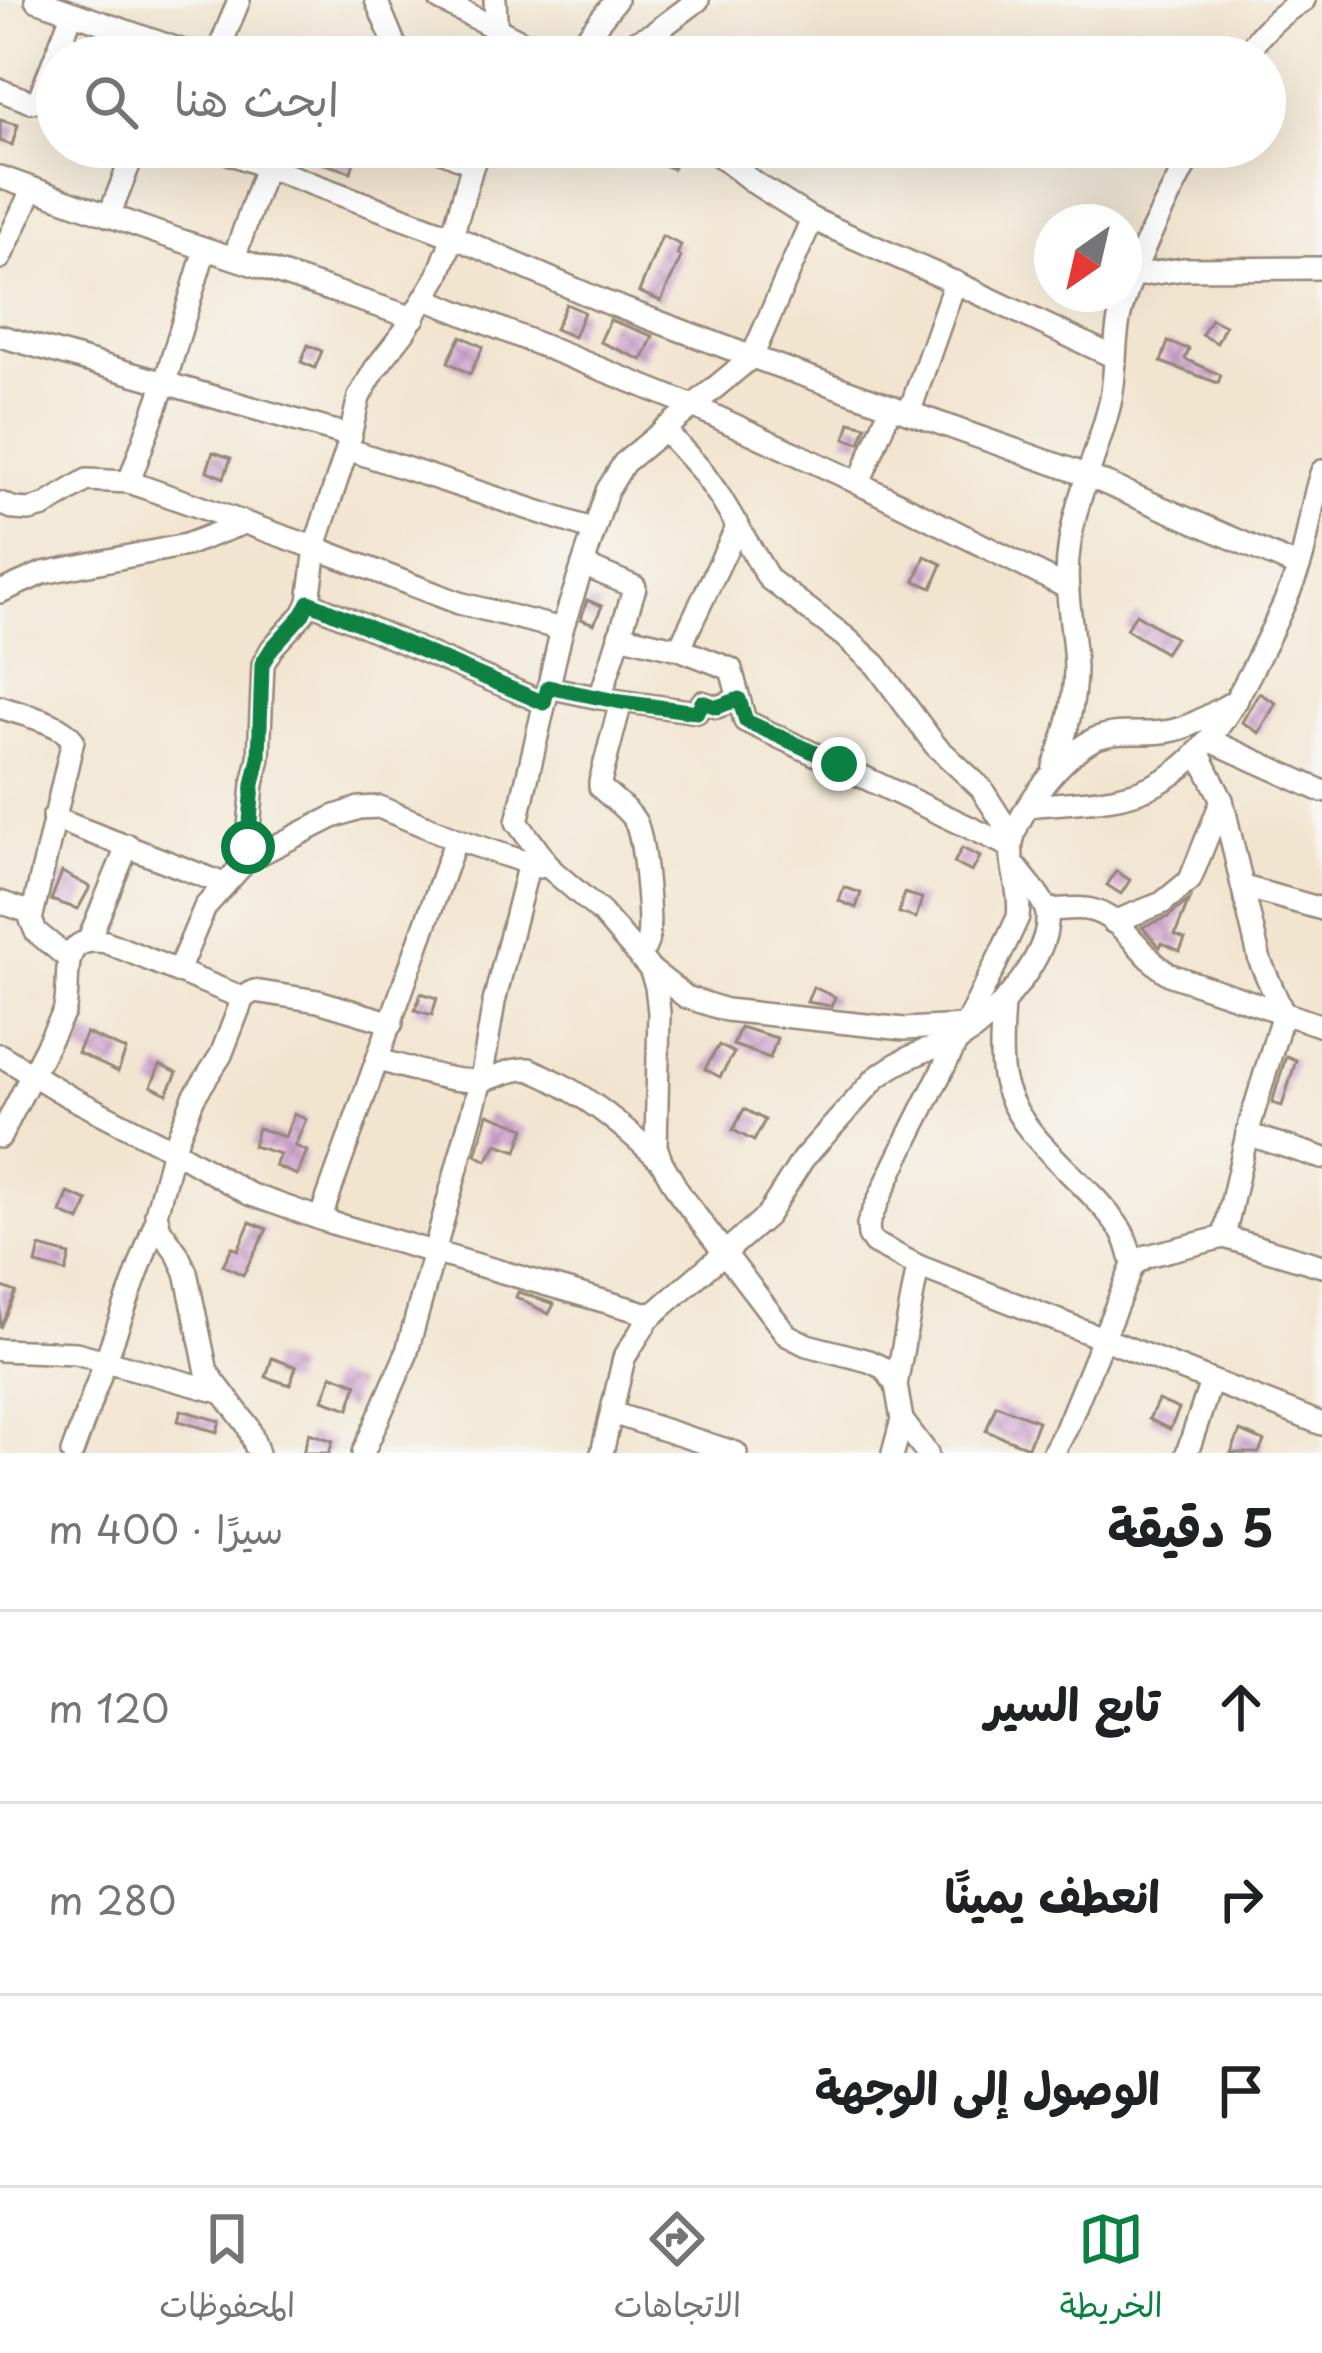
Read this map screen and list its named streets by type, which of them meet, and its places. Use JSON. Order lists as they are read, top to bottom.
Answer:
{
  "north": "bottom left",
  "page": {
    "search": "ابحث هنا",
    "heading": ["5 دقيقة", "سيرًا · 400 m"],
    "list": [
      ["تابع السير", "120 m"],
      ["انعطف يمينًا", "280 m"],
      "الوصول إلى الوجهة"
    ],
    "nav": ["الخريطة", "الاتجاهات", "المحفوظات"]
  }
}
